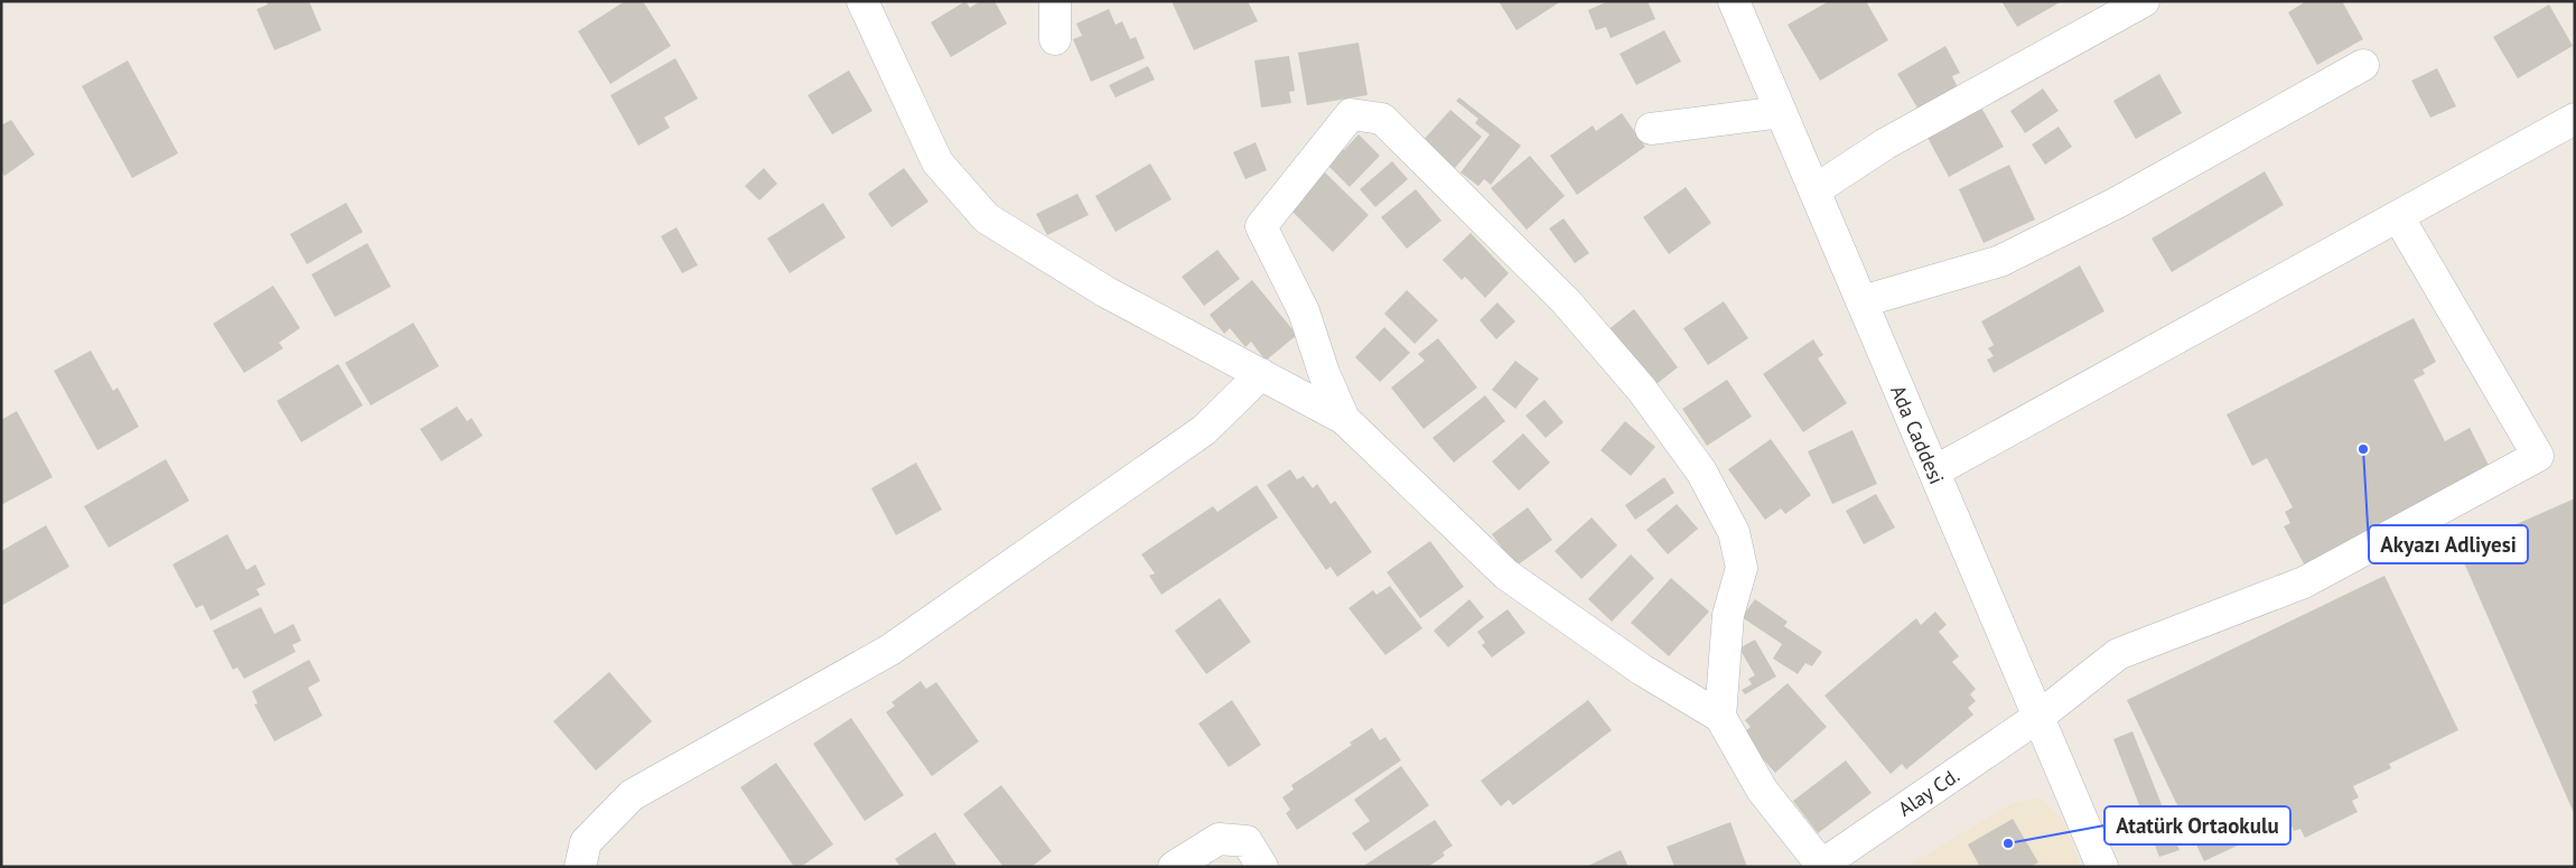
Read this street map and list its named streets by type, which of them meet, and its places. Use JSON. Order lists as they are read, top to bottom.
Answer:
{
  "streets": {
    "street": ["Ada Caddesi", "Alay Cd."]
  },
  "crossings": [
    ["Ada Caddesi", "Alay Cd."]
  ],
  "places": ["Akyazı Adliyesi", "Atatürk Ortaokulu"]
}
